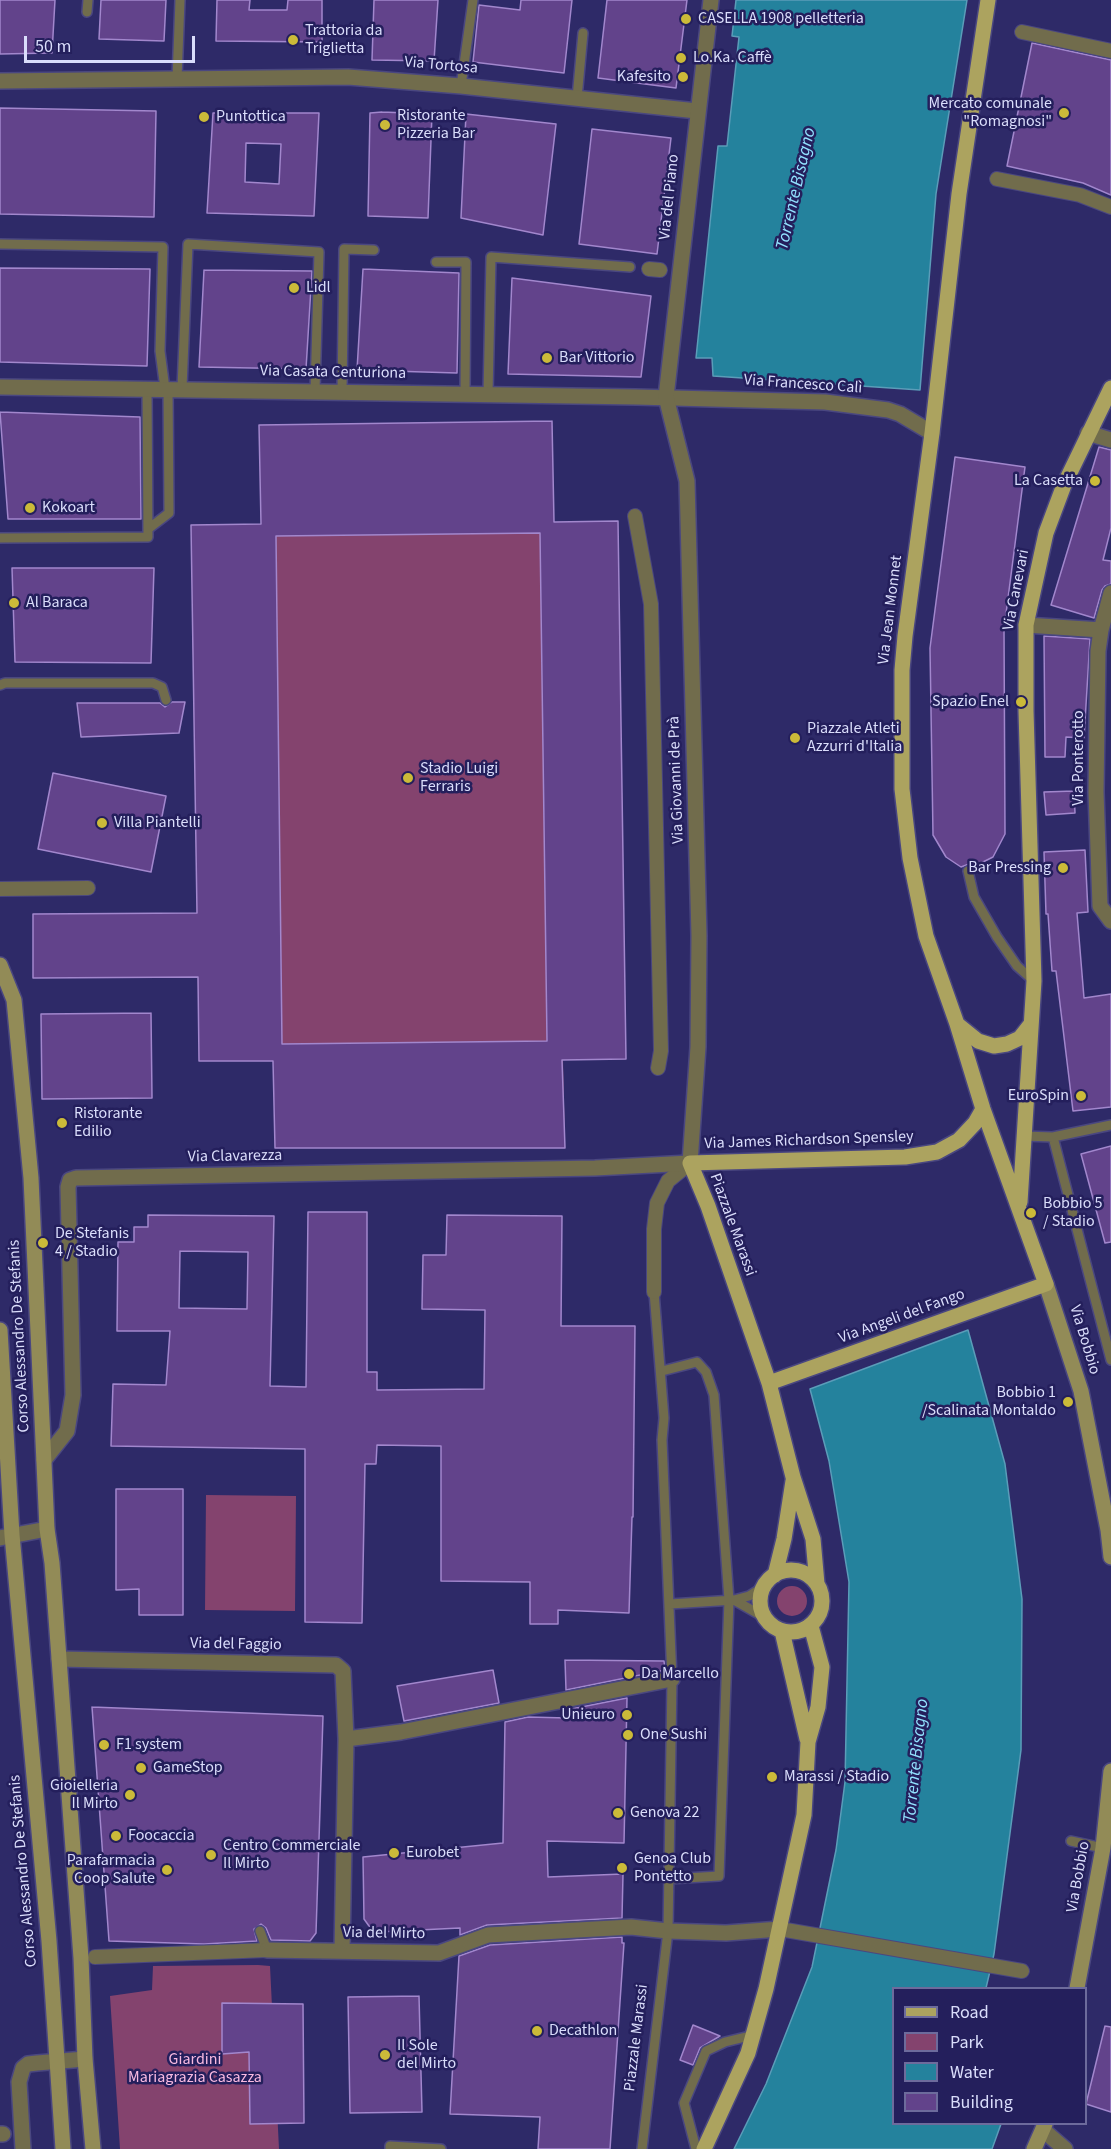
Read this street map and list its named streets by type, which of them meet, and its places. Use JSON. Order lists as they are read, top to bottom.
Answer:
{
  "streets": {
    "main road": [
      "Via Canevari",
      "Via Jean Monnet",
      "Via James Richardson Spensley",
      "Piazzale Marassi",
      "Via Angeli del Fango",
      "Corso Alessandro De Stefanis",
      "Via Bobbio"
    ],
    "street": [
      "Via Tortosa",
      "Via del Piano",
      "Via Casata Centuriona",
      "Via Francesco Calì",
      "Via Ponterotto",
      "Via Giovanni de Prà",
      "Via Clavarezza",
      "Via del Faggio",
      "Via del Mirto"
    ]
  },
  "crossings": [
    ["Via Tortosa", "Via del Piano"],
    ["Via del Piano", "Via Casata Centuriona"],
    ["Via del Piano", "Via Francesco Calì"],
    ["Via del Piano", "Via Giovanni de Prà"],
    ["Via Casata Centuriona", "Via Francesco Calì"],
    ["Via Casata Centuriona", "Via Giovanni de Prà"],
    ["Via Francesco Calì", "Via Jean Monnet"],
    ["Via Francesco Calì", "Via Giovanni de Prà"],
    ["Via Canevari", "Via Bobbio"],
    ["Via Jean Monnet", "Via James Richardson Spensley"],
    ["Via Jean Monnet", "Via Bobbio"],
    ["Via Giovanni de Prà", "Via James Richardson Spensley"],
    ["Via Giovanni de Prà", "Via Clavarezza"],
    ["Via Giovanni de Prà", "Piazzale Marassi"],
    ["Via James Richardson Spensley", "Via Clavarezza"],
    ["Via James Richardson Spensley", "Piazzale Marassi"],
    ["Via Clavarezza", "Piazzale Marassi"],
    ["Via Clavarezza", "Corso Alessandro De Stefanis"],
    ["Piazzale Marassi", "Via Angeli del Fango"],
    ["Piazzale Marassi", "Via del Mirto"],
    ["Via Angeli del Fango", "Via Bobbio"],
    ["Corso Alessandro De Stefanis", "Via del Faggio"],
    ["Via del Faggio", "Via del Mirto"]
  ],
  "water": ["Torrente Bisagno"],
  "parks": ["Giardini Mariagrazia Casazza"],
  "places": [
    "CASELLA 1908 pelletteria",
    "Trattoria da Triglietta",
    "Lo.Ka. Caffè",
    "Kafesito",
    "Mercato comunale \"Romagnosi\"",
    "Puntottica",
    "Ristorante Pizzeria Bar",
    "Lidl",
    "Bar Vittorio",
    "La Casetta",
    "Kokoart",
    "Al Baraca",
    "Spazio Enel",
    "Piazzale Atleti Azzurri d'Italia",
    "Stadio Luigi Ferraris",
    "Villa Piantelli",
    "Bar Pressing",
    "EuroSpin",
    "Ristorante Edilio",
    "Bobbio 5 / Stadio",
    "De Stefanis 4 / Stadio",
    "Bobbio 1 /Scalinata Montaldo",
    "Da Marcello",
    "Unieuro",
    "One Sushi",
    "F1 system",
    "GameStop",
    "Marassi / Stadio",
    "Gioielleria Il Mirto",
    "Genova 22",
    "Foocaccia",
    "Eurobet",
    "Centro Commerciale Il Mirto",
    "Genoa Club Pontetto",
    "Parafarmacia Coop Salute",
    "Decathlon",
    "Il Sole del Mirto"
  ],
  "legend": [
    "Road",
    "Park",
    "Water",
    "Building"
  ],
  "scale_bar": "50 m"
}
